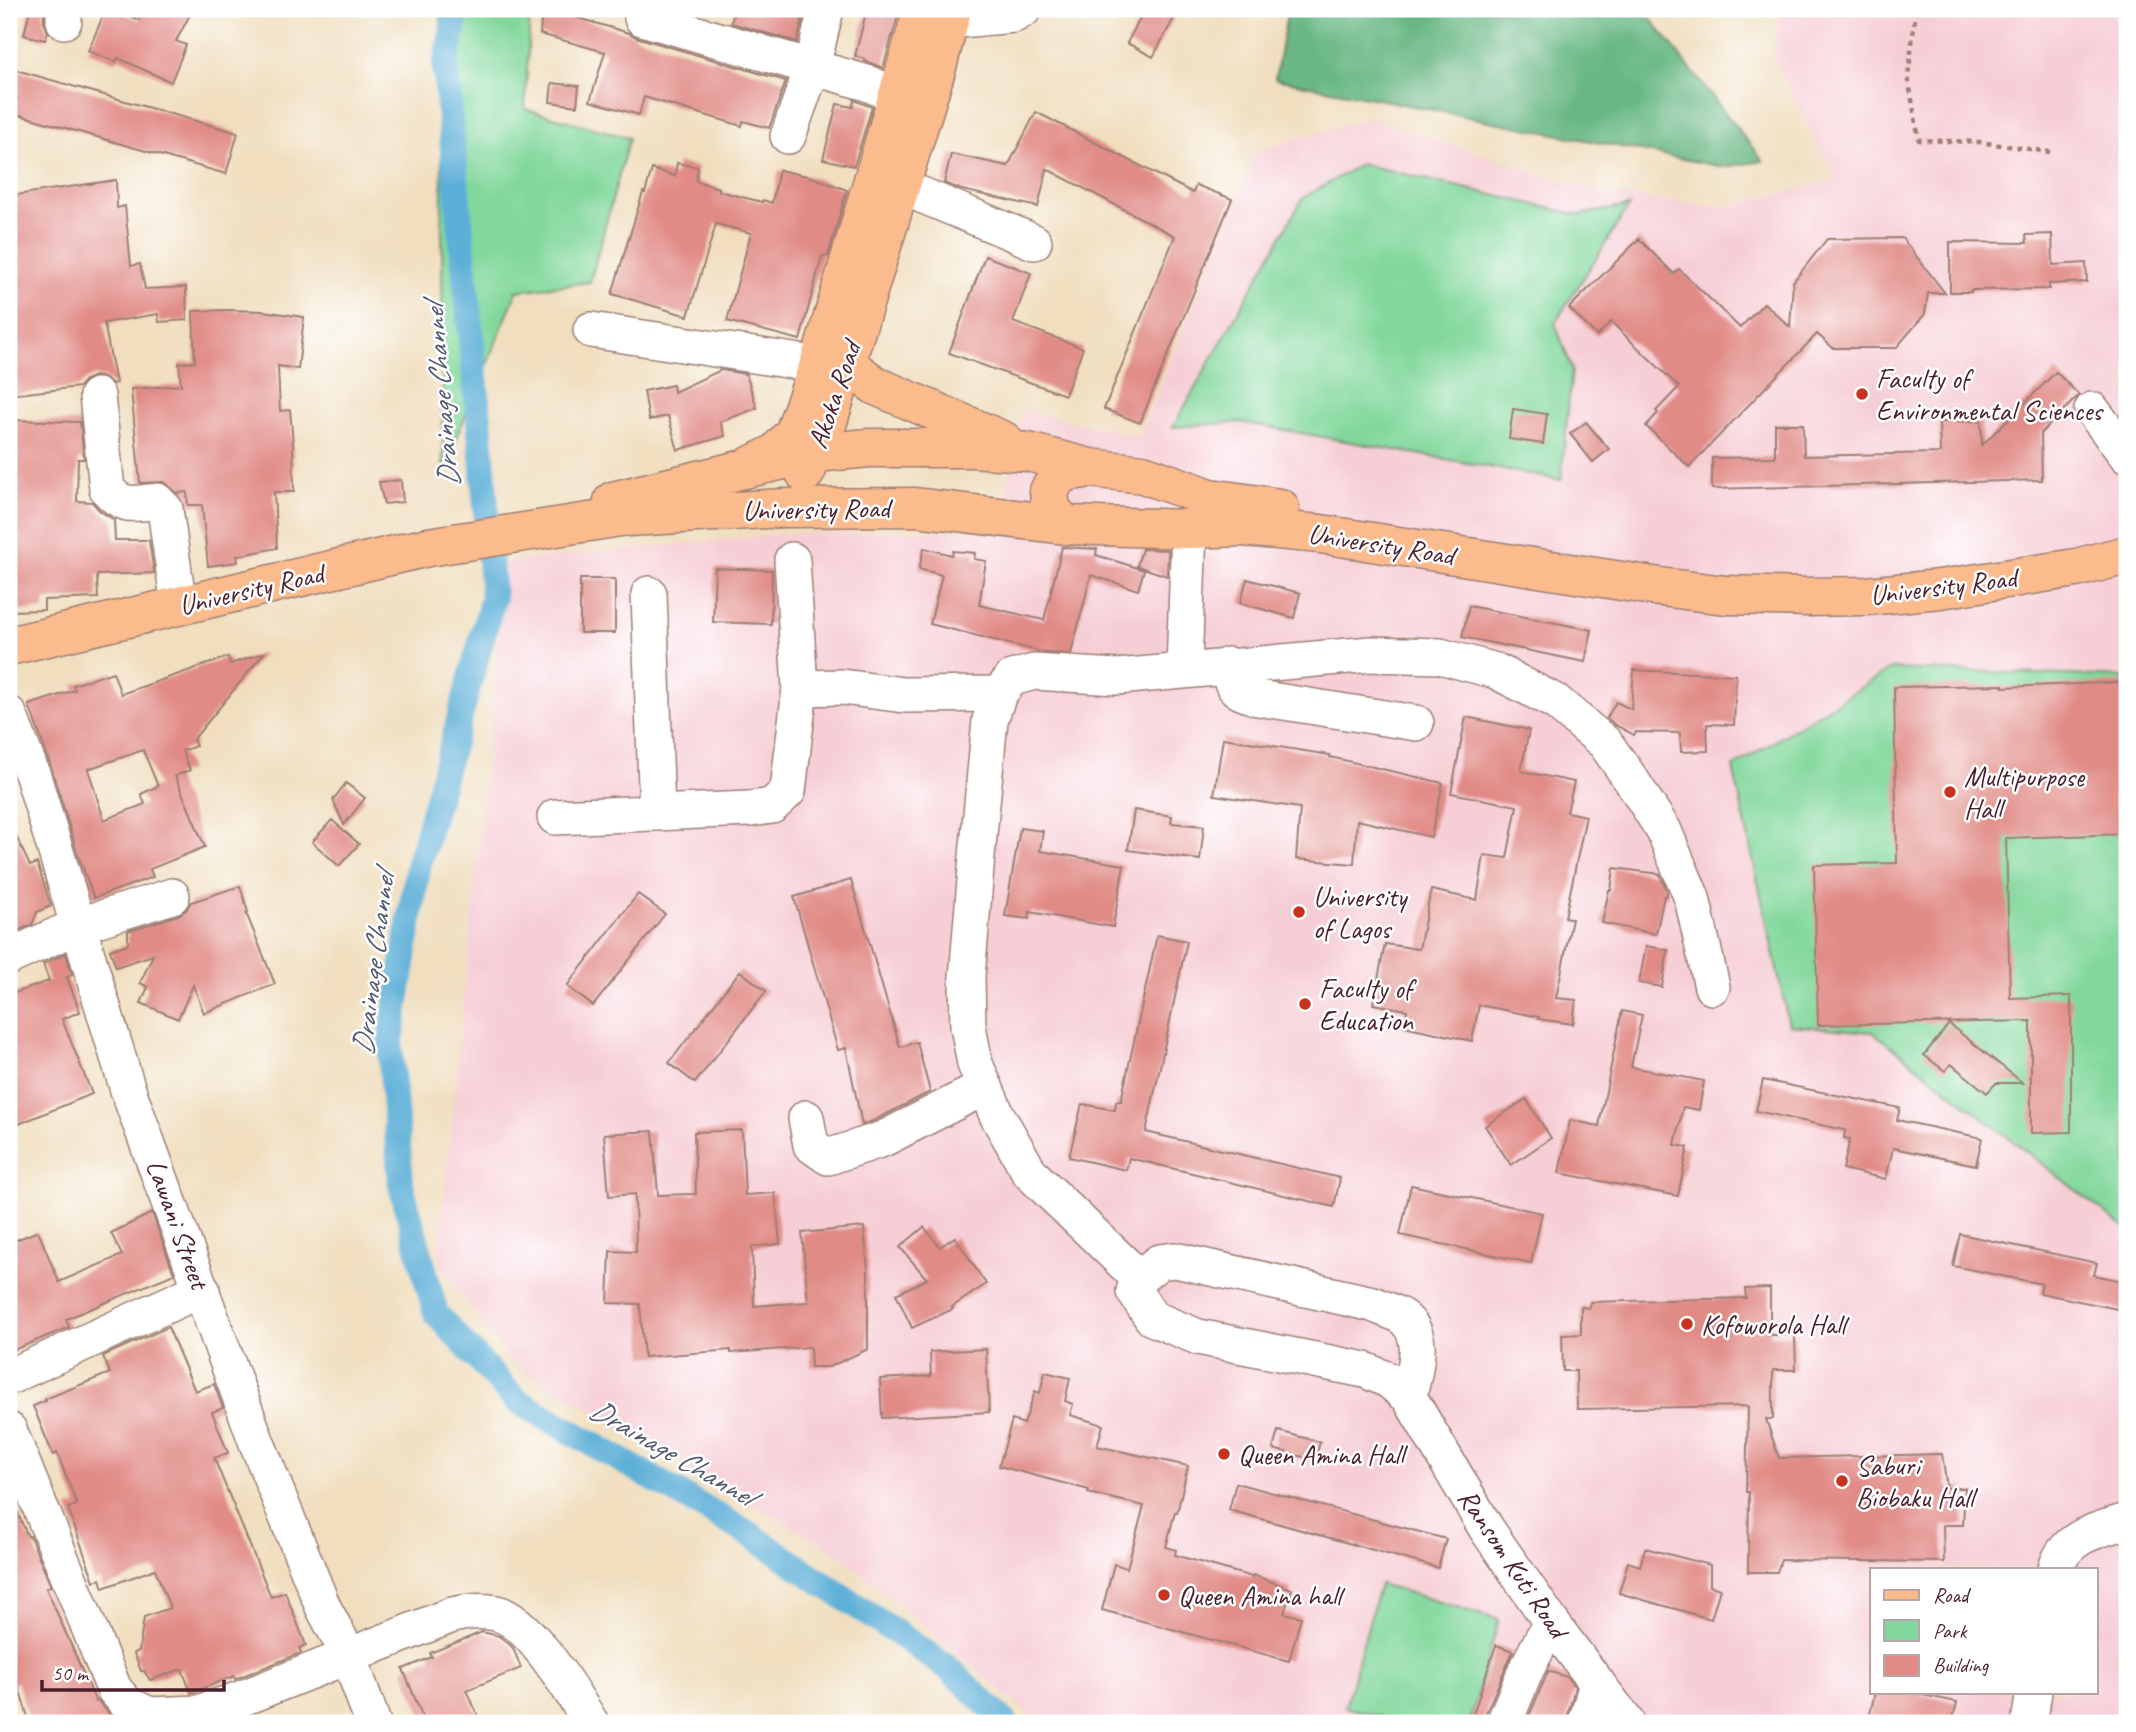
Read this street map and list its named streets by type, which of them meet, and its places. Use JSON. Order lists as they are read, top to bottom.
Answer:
{
  "streets": {
    "main road": ["Akoka Road", "University Road"],
    "street": ["Lawani Street", "Ransom Kuti Road"]
  },
  "crossings": [
    ["Akoka Road", "University Road"]
  ],
  "water": ["Drainage Channel"],
  "places": [
    "Faculty of Environmental Sciences",
    "Multipurpose Hall",
    "University of Lagos",
    "Faculty of Education",
    "Kofoworola Hall",
    "Queen Amina Hall",
    "Saburi Biobaku Hall",
    "Queen Amina hall"
  ],
  "legend": ["Road", "Park", "Building"],
  "scale_bar": "50 m"
}
